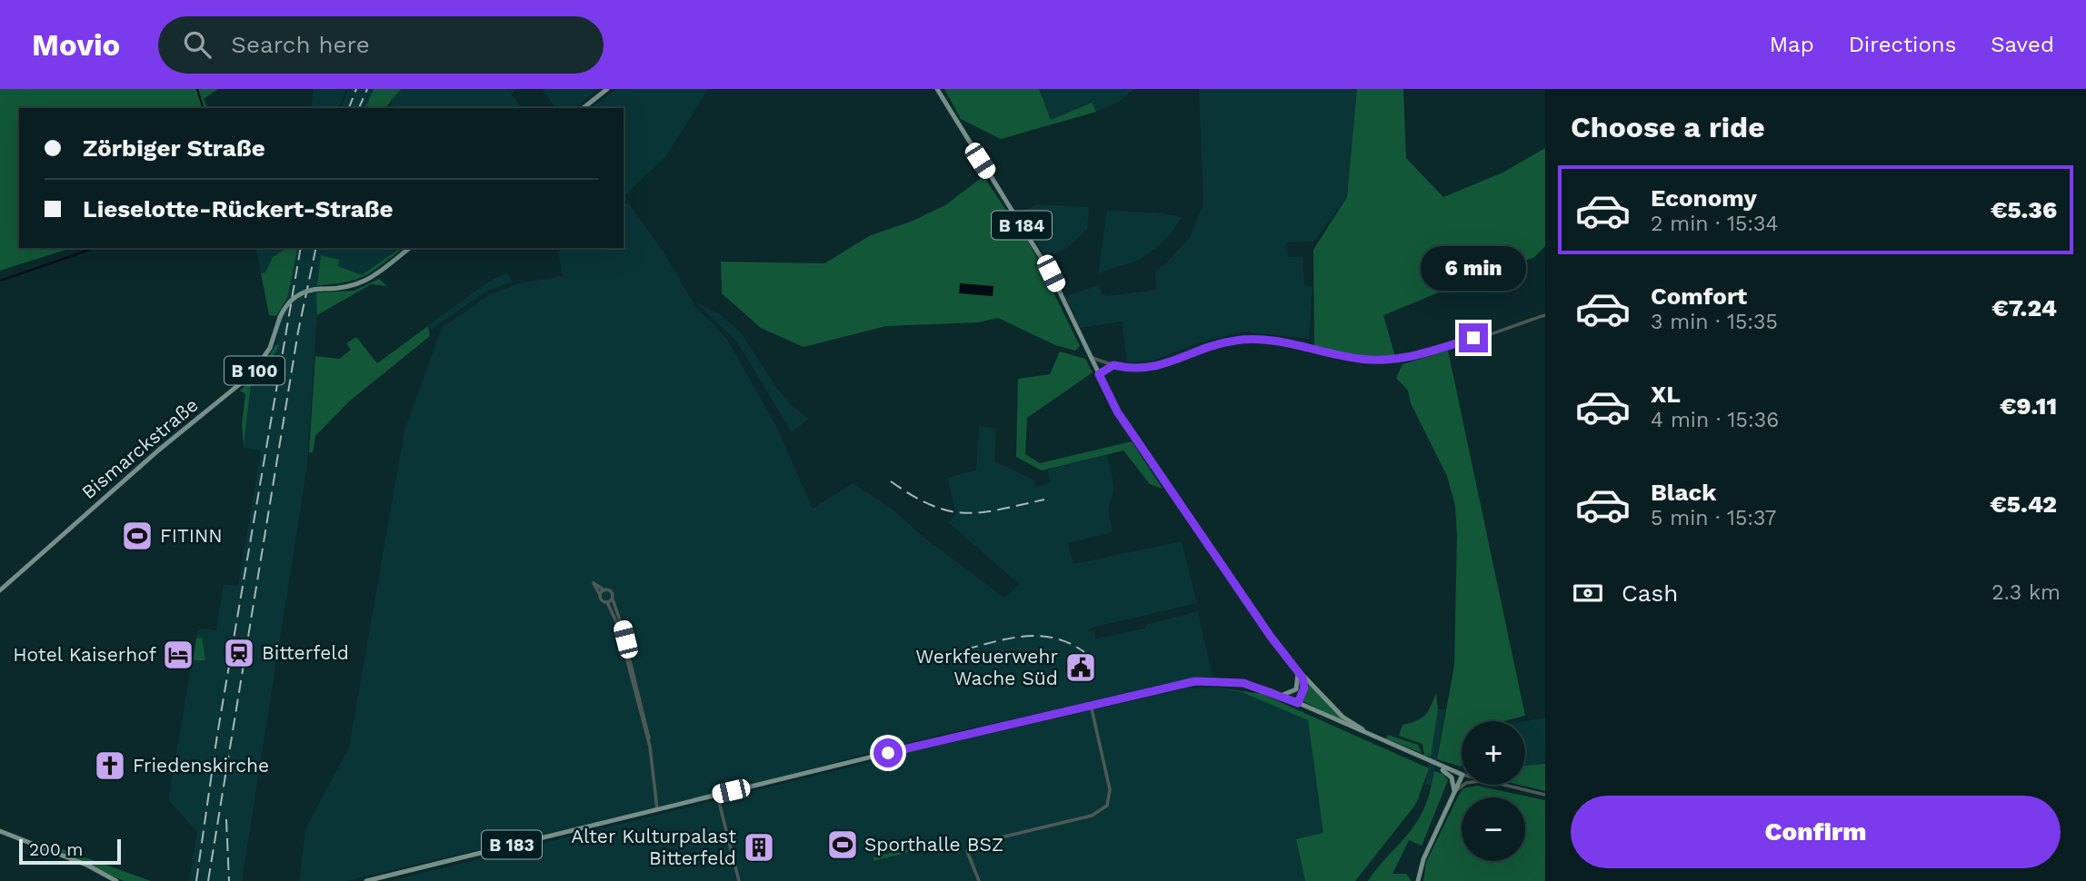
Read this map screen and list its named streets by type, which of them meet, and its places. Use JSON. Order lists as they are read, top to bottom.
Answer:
{
  "streets": {
    "main road": [
      "B 184",
      "B 100",
      "Bismarckstraße",
      "B 183"
    ]
  },
  "crossings": [
    ["B 184", "B 183"]
  ],
  "places": {
    "sports": ["FITINN", "Sporthalle BSZ"],
    "station": ["Bitterfeld"],
    "hotel": ["Hotel Kaiserhof"],
    "public building": ["Werkfeuerwehr Wache Süd"],
    "church": ["Friedenskirche"],
    "building": ["Alter Kulturpalast Bitterfeld"]
  },
  "scale_bar": "200 m",
  "page": {
    "header": "Movio",
    "search": "Search here",
    "nav": ["Map", "Directions", "Saved"],
    "heading": "Choose a ride",
    "banner": ["Zörbiger Straße", "Lieselotte-Rückert-Straße"],
    "list": [
      {
        "name": "Economy",
        "note": "2 min · 15:34",
        "value": "€5.36"
      },
      {
        "name": "Comfort",
        "note": "3 min · 15:35",
        "value": "€7.24"
      },
      {
        "name": "XL",
        "note": "4 min · 15:36",
        "value": "€9.11"
      },
      {
        "name": "Black",
        "note": "5 min · 15:37",
        "value": "€5.42"
      }
    ],
    "bubble": "6 min",
    "pay": ["Cash", "2.3 km"],
    "map_buttons": ["+", "−"],
    "buttons": "Confirm",
    "scale": "200 m"
  }
}
